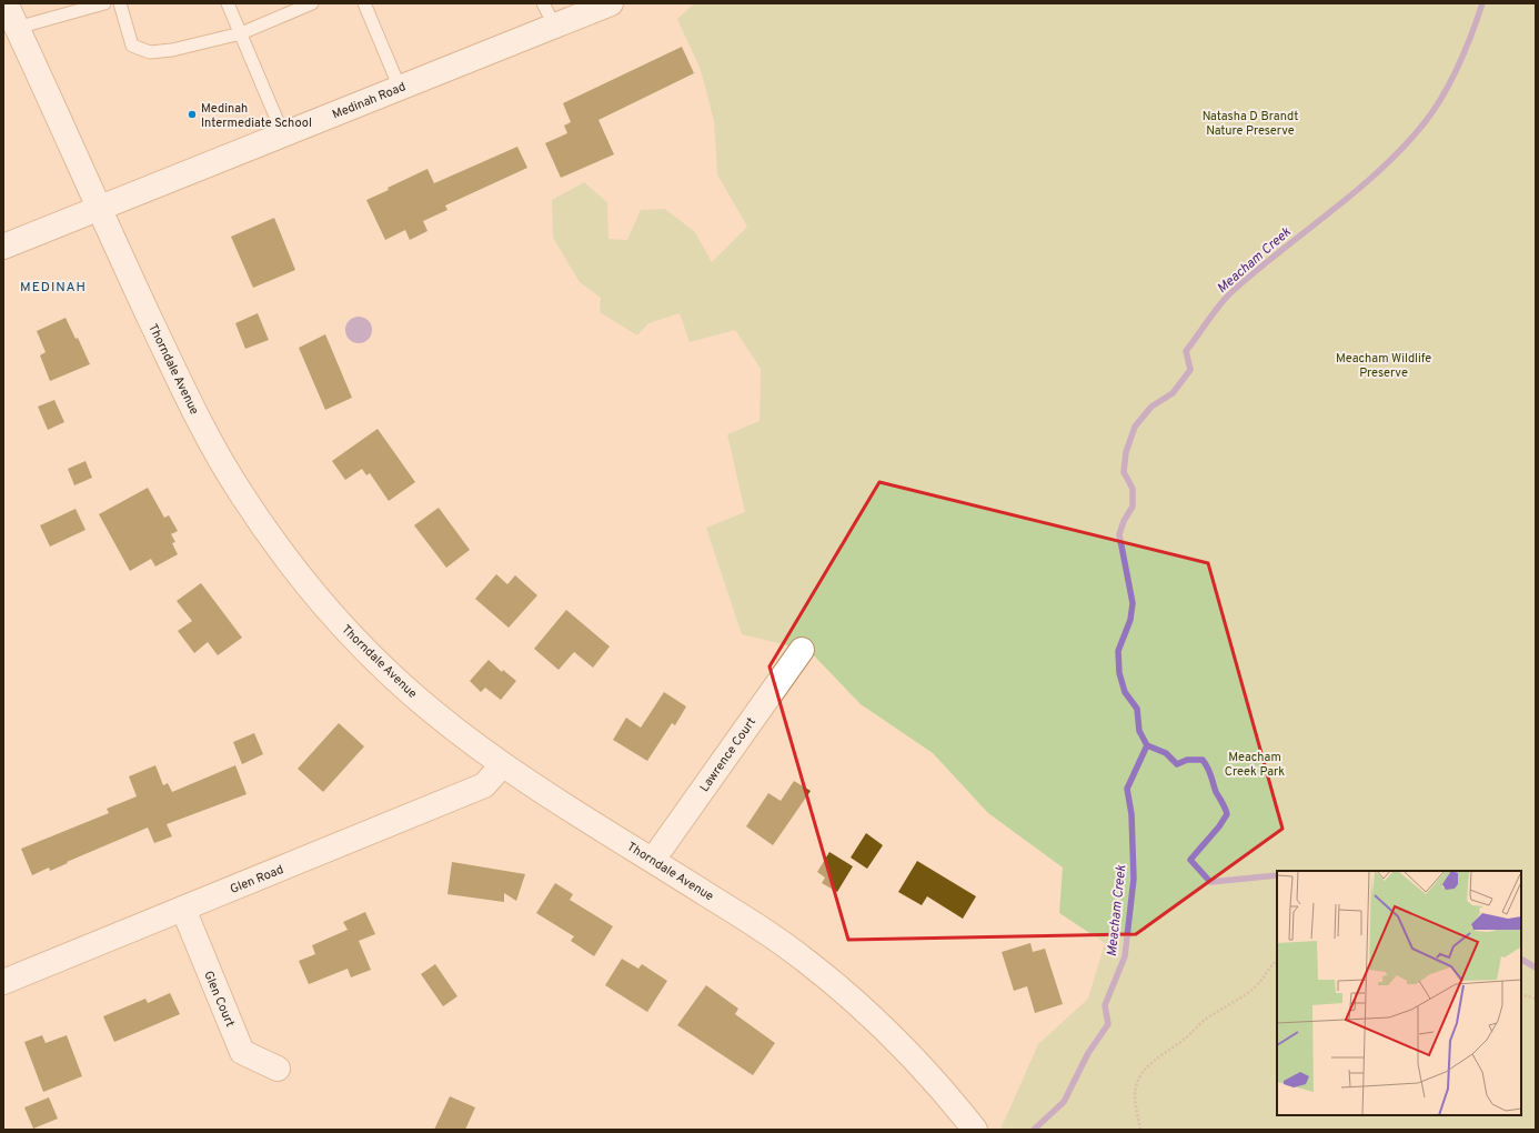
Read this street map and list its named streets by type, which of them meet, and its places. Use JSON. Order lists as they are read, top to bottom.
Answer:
{
  "streets": {
    "street": [
      "Medinah Road",
      "Thorndale Avenue",
      "Lawrence Court",
      "Glen Road",
      "Glen Court"
    ]
  },
  "crossings": [
    ["Medinah Road", "Thorndale Avenue"],
    ["Thorndale Avenue", "Lawrence Court"],
    ["Thorndale Avenue", "Glen Road"],
    ["Glen Road", "Glen Court"]
  ],
  "districts": ["MEDINAH"],
  "water": ["Meacham Creek"],
  "parks": ["Natasha D Brandt Nature Preserve", "Meacham Wildlife Preserve", "Meacham Creek Park"],
  "places": ["Medinah Intermediate School"]
}
